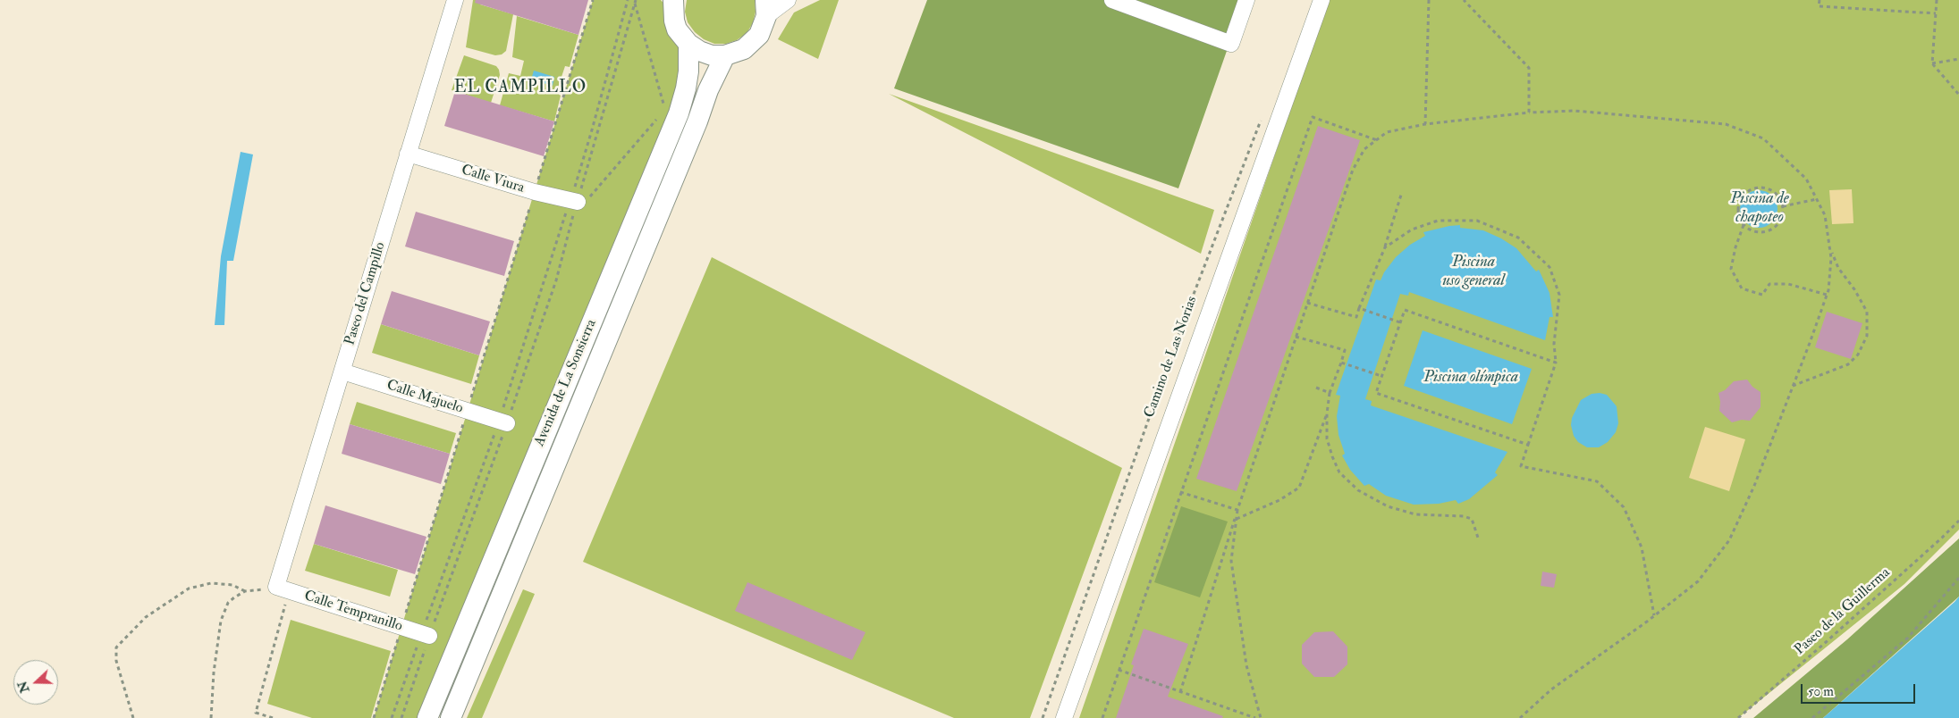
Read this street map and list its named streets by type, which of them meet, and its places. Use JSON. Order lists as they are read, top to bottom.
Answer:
{
  "streets": {
    "main road": ["Avenida de La Sonsierra"],
    "street": [
      "Calle Viura",
      "Paseo del Campillo",
      "Camino de Las Norias",
      "Calle Majuelo",
      "Calle Tempranillo"
    ],
    "path": ["Paseo de la Guillerma"]
  },
  "crossings": [
    ["Calle Viura", "Paseo del Campillo"],
    ["Paseo del Campillo", "Calle Majuelo"],
    ["Paseo del Campillo", "Calle Tempranillo"]
  ],
  "districts": ["EL CAMPILLO"],
  "water": ["Piscina de chapoteo", "Piscina uso general", "Piscina olímpica"],
  "scale_bar": "50 m",
  "north": "left"
}
